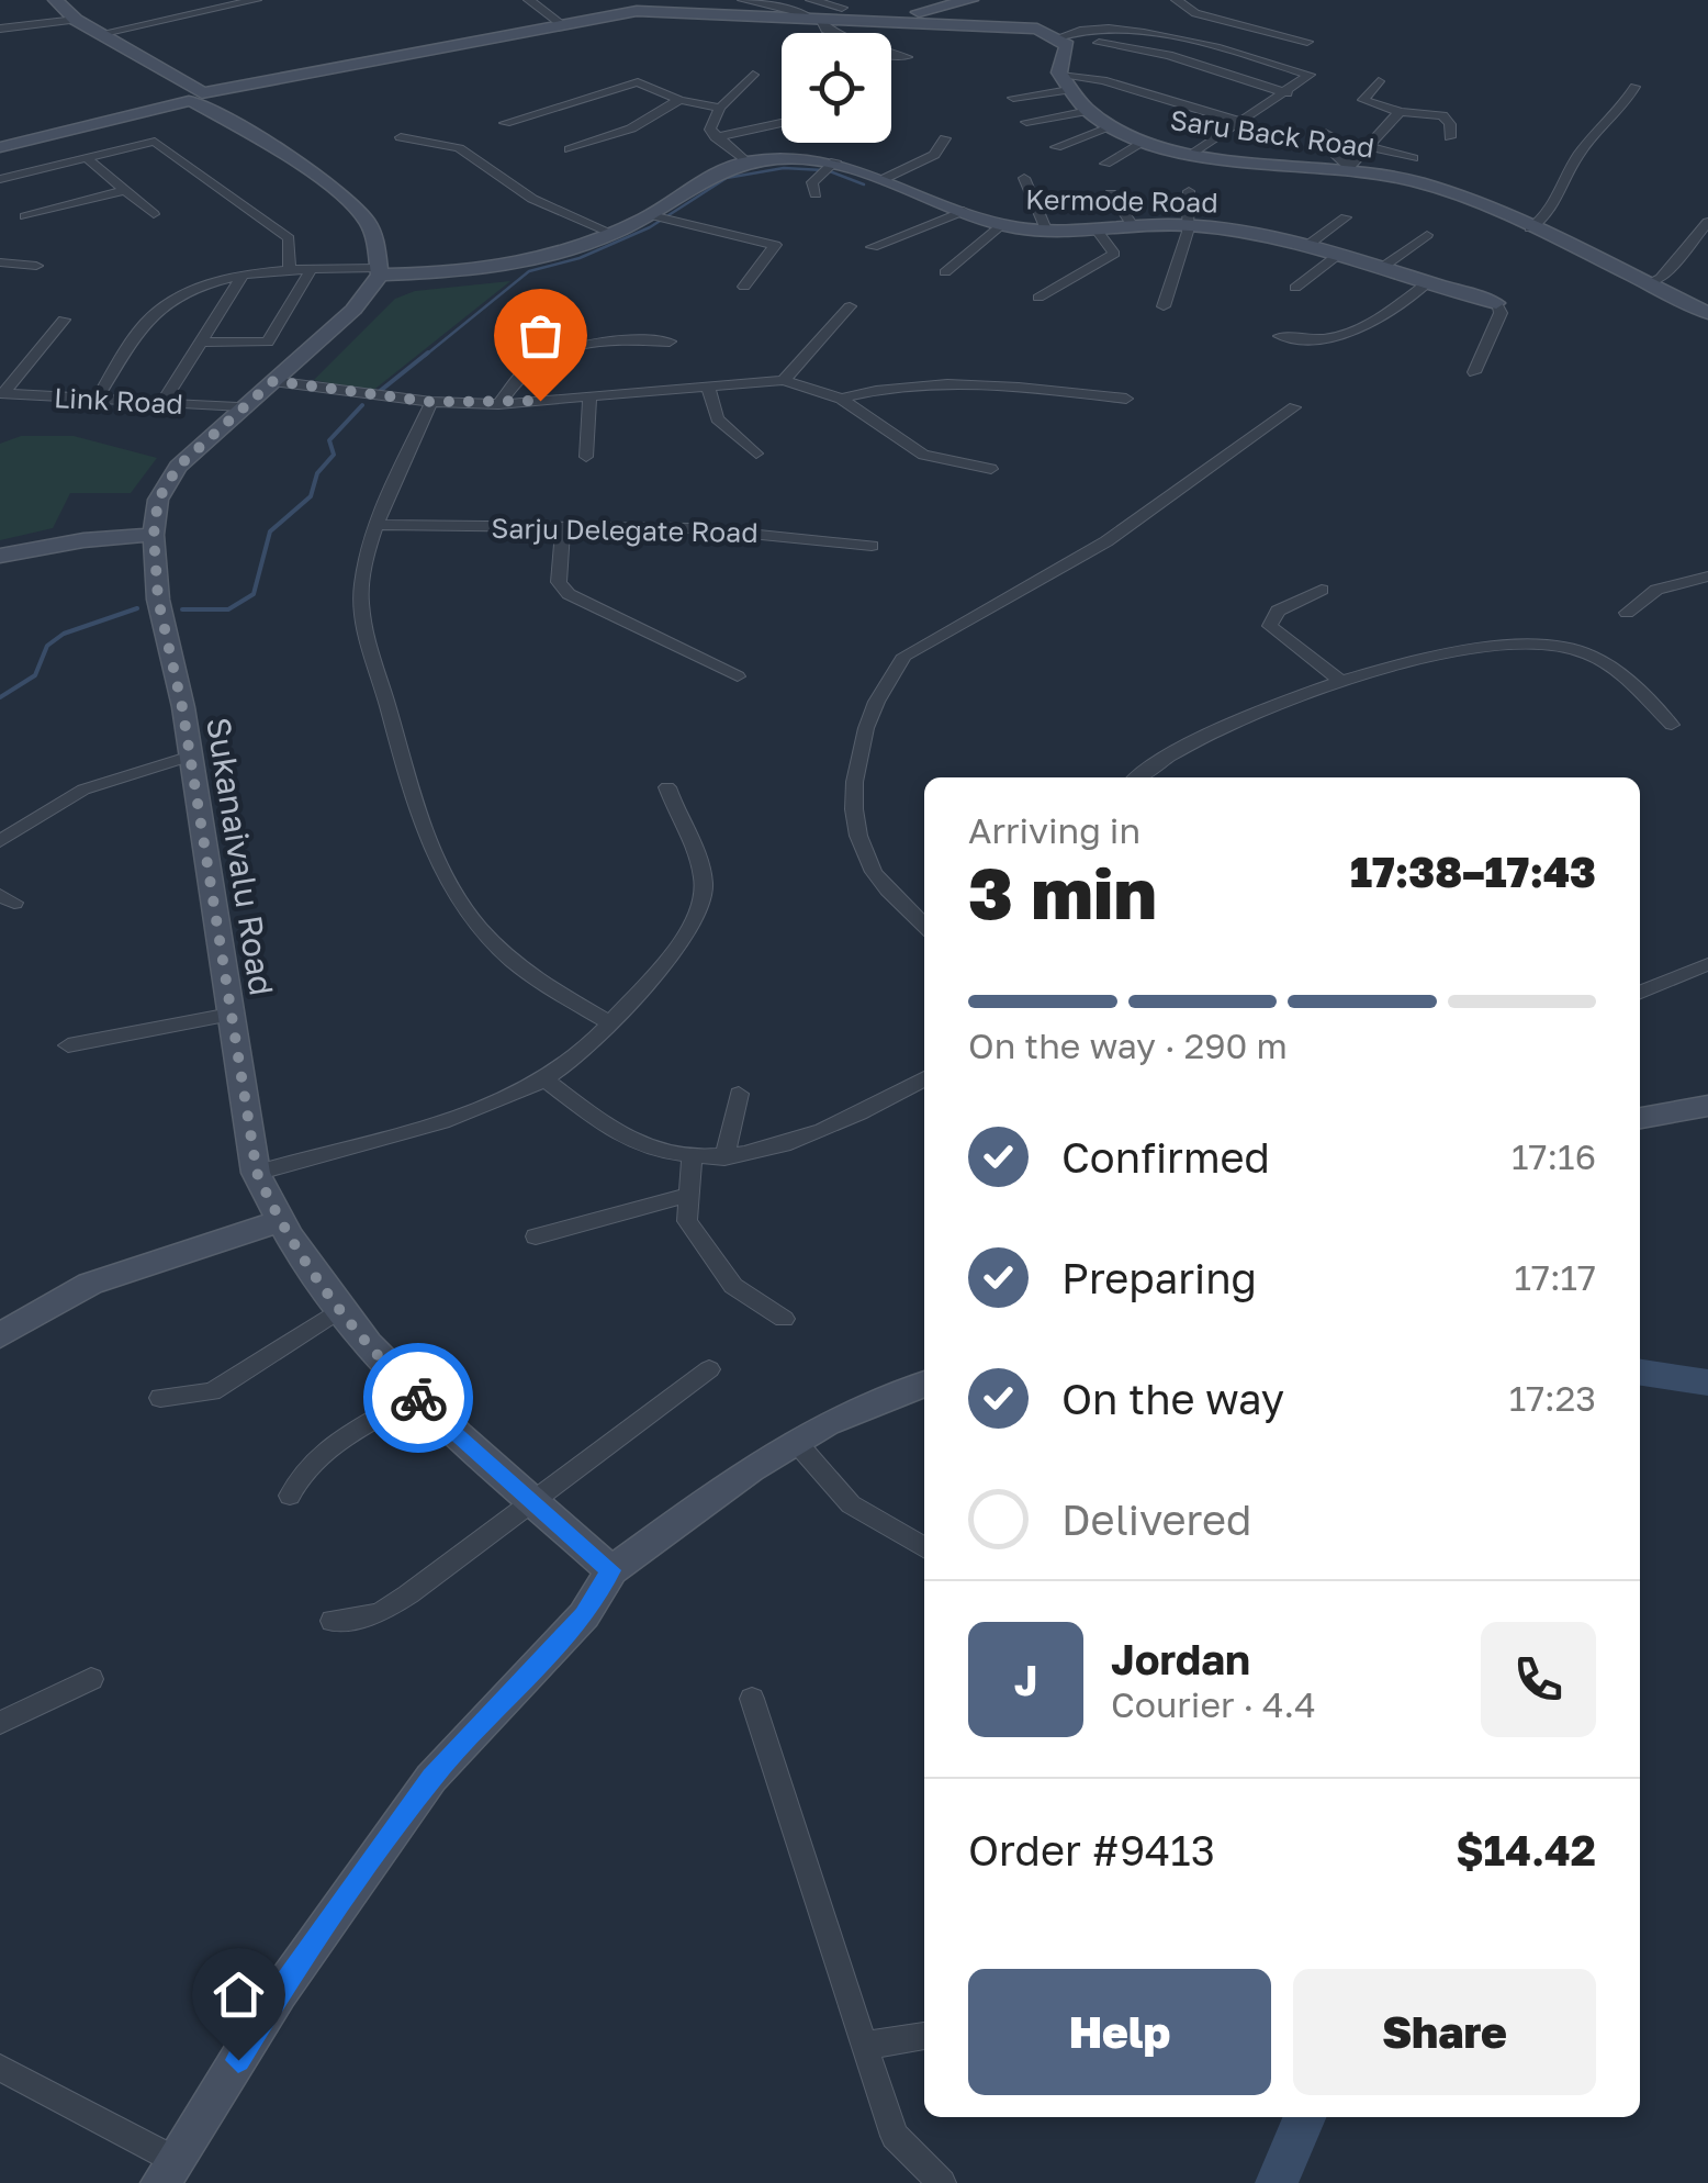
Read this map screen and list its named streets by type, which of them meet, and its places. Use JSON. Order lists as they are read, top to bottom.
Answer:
{
  "streets": {
    "main road": ["Saru Back Road", "Kermode Road", "Sukanaivalu Road"],
    "street": ["Link Road", "Sarju Delegate Road"]
  },
  "crossings": [
    ["Kermode Road", "Sukanaivalu Road"],
    ["Link Road", "Sukanaivalu Road"]
  ],
  "page": {
    "heading": ["3 min", "Arriving in", "17:38–17:43"],
    "panel": [
      "Jordan",
      "Courier · 4.4",
      "Order #9413",
      "$14.42"
    ],
    "bar": "On the way · 290 m",
    "list": [
      ["Confirmed", "17:16"],
      ["Preparing", "17:17"],
      ["On the way", "17:23"],
      "Delivered"
    ],
    "round": "J",
    "buttons": ["Help", "Share"]
  }
}
